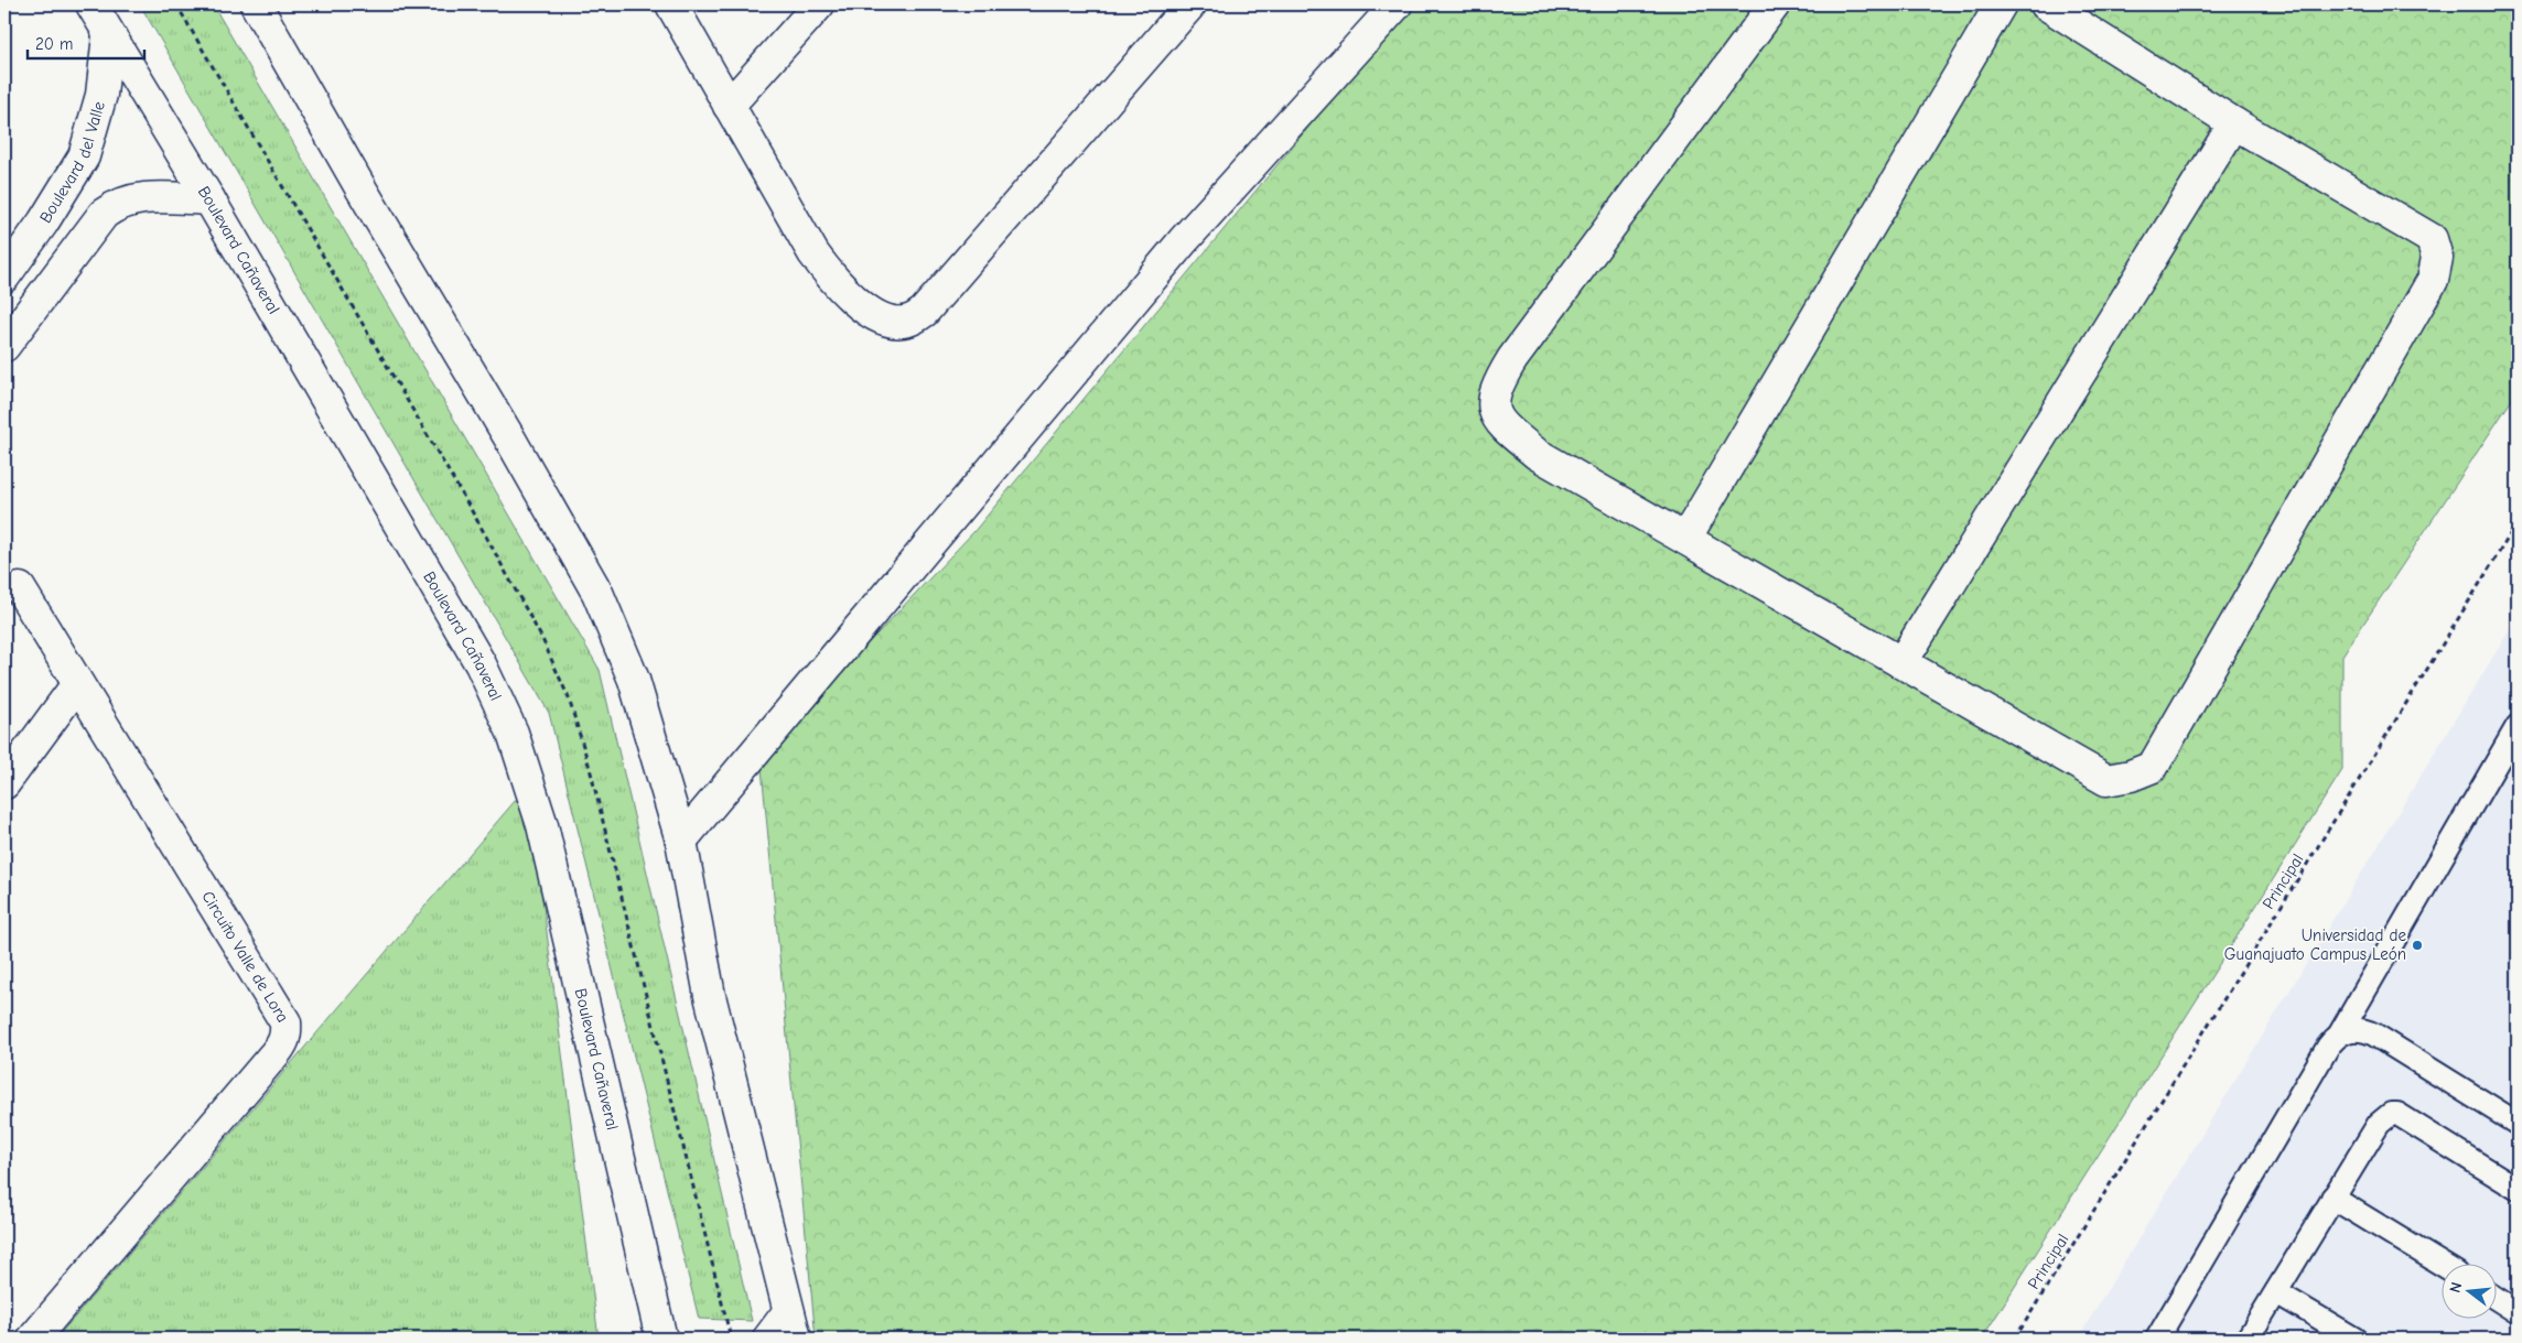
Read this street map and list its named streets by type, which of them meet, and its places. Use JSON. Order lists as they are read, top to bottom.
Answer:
{
  "streets": {
    "street": ["Boulevard del Valle", "Boulevard Cañaveral", "Circuito Valle de Lora"],
    "path": ["Principal"]
  },
  "crossings": [
    ["Boulevard del Valle", "Boulevard Cañaveral"]
  ],
  "places": ["Universidad de Guanajuato Campus León"],
  "scale_bar": "20 m",
  "north": "left"
}
